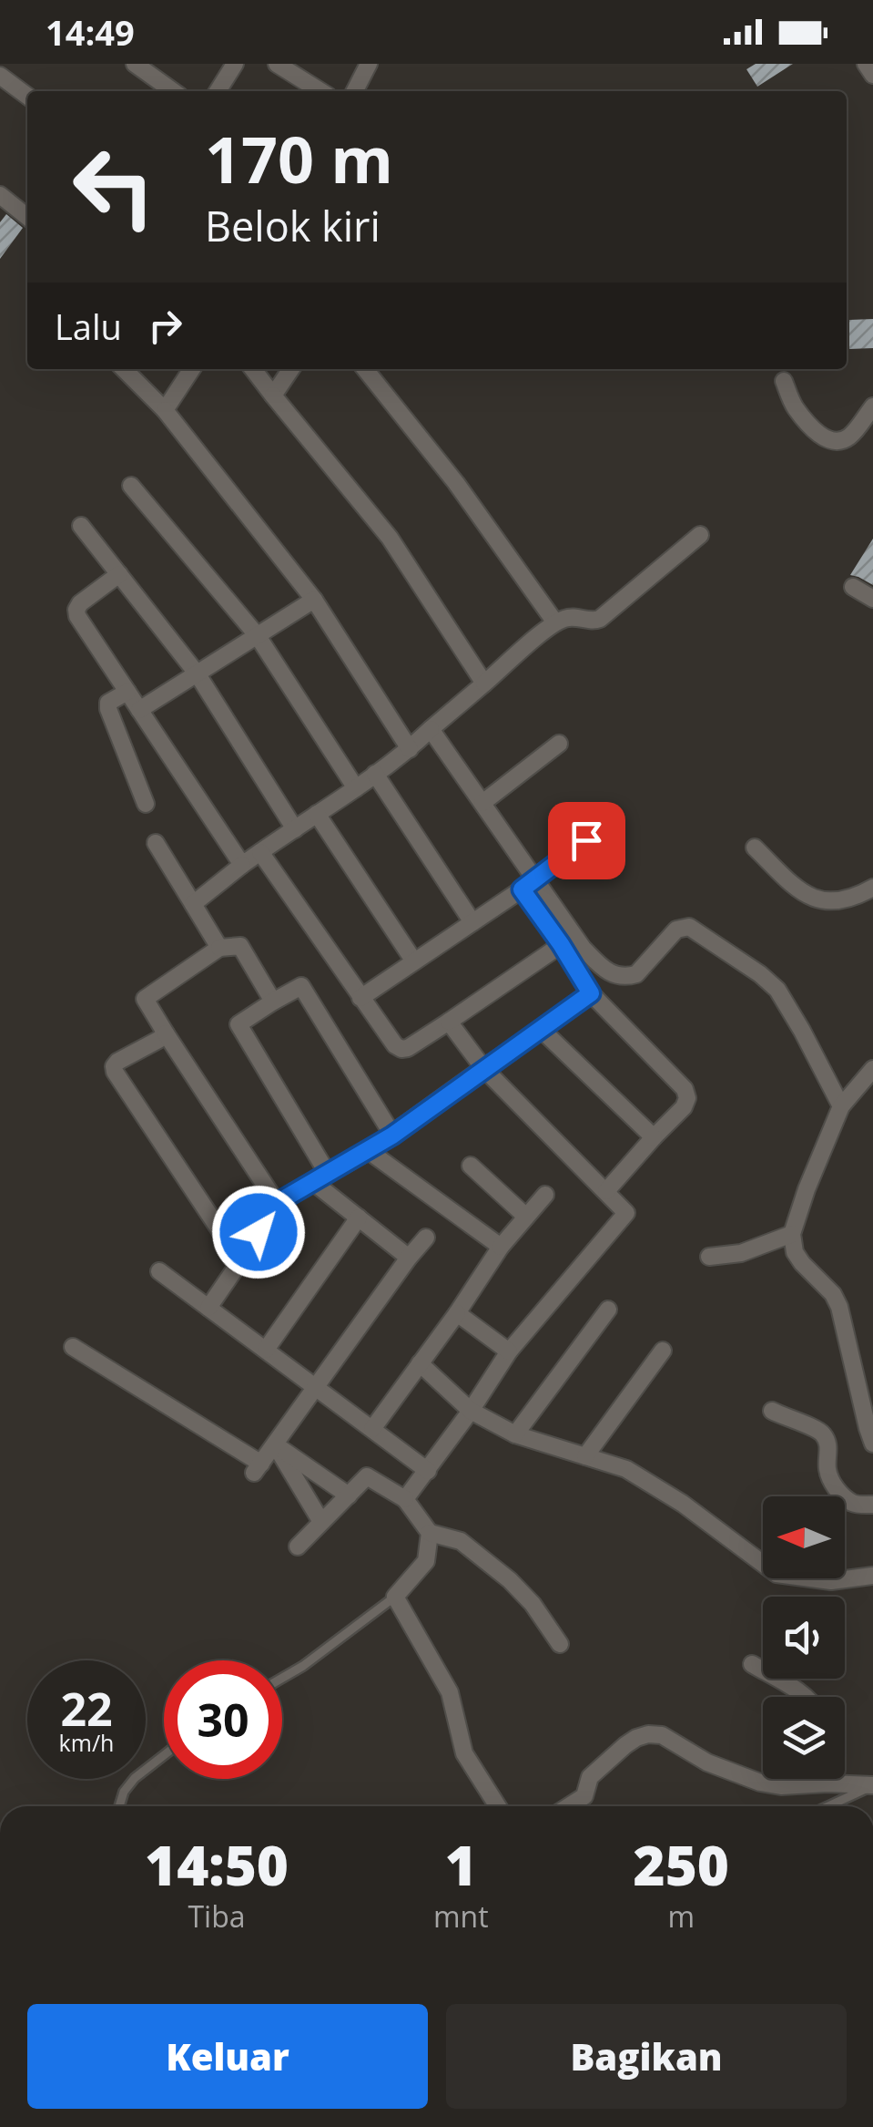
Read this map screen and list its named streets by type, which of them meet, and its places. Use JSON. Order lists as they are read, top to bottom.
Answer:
{
  "north": "left",
  "page": {
    "status": "14:49",
    "turn": ["170 m", "Belok kiri"],
    "then": "Lalu",
    "speed": "22 km/h",
    "limit": "30",
    "eta": [
      "14:50",
      "Tiba",
      "1",
      "mnt",
      "250",
      "m"
    ],
    "buttons": ["Keluar", "Bagikan"]
  }
}
